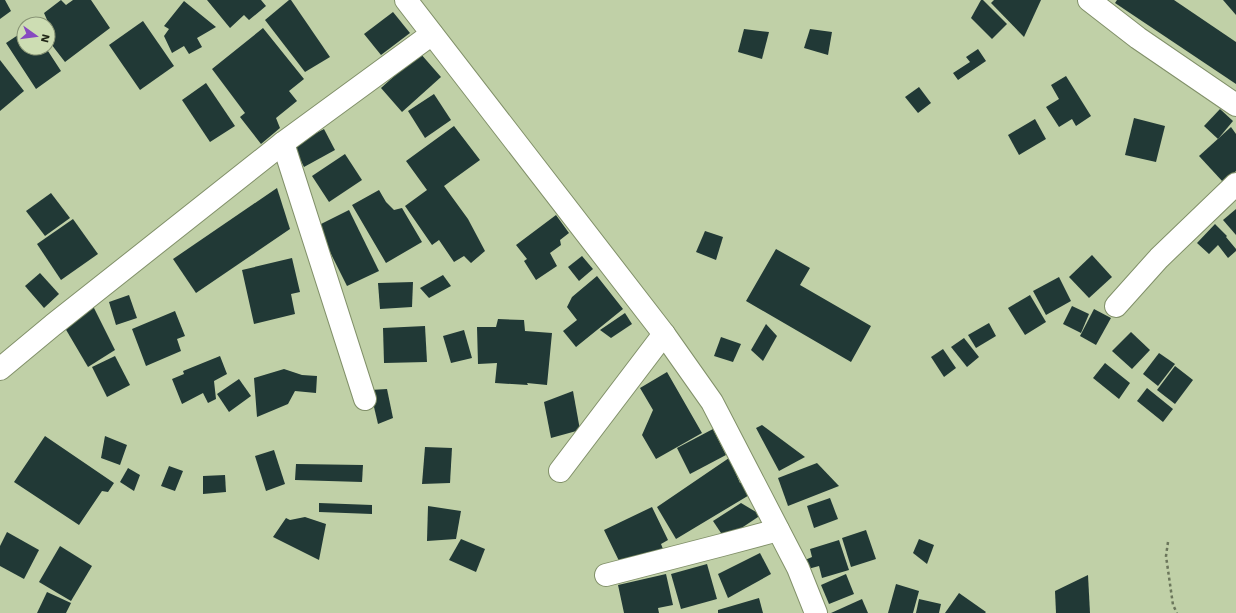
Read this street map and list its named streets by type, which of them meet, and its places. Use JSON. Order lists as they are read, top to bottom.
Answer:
{
  "north": "right"
}
